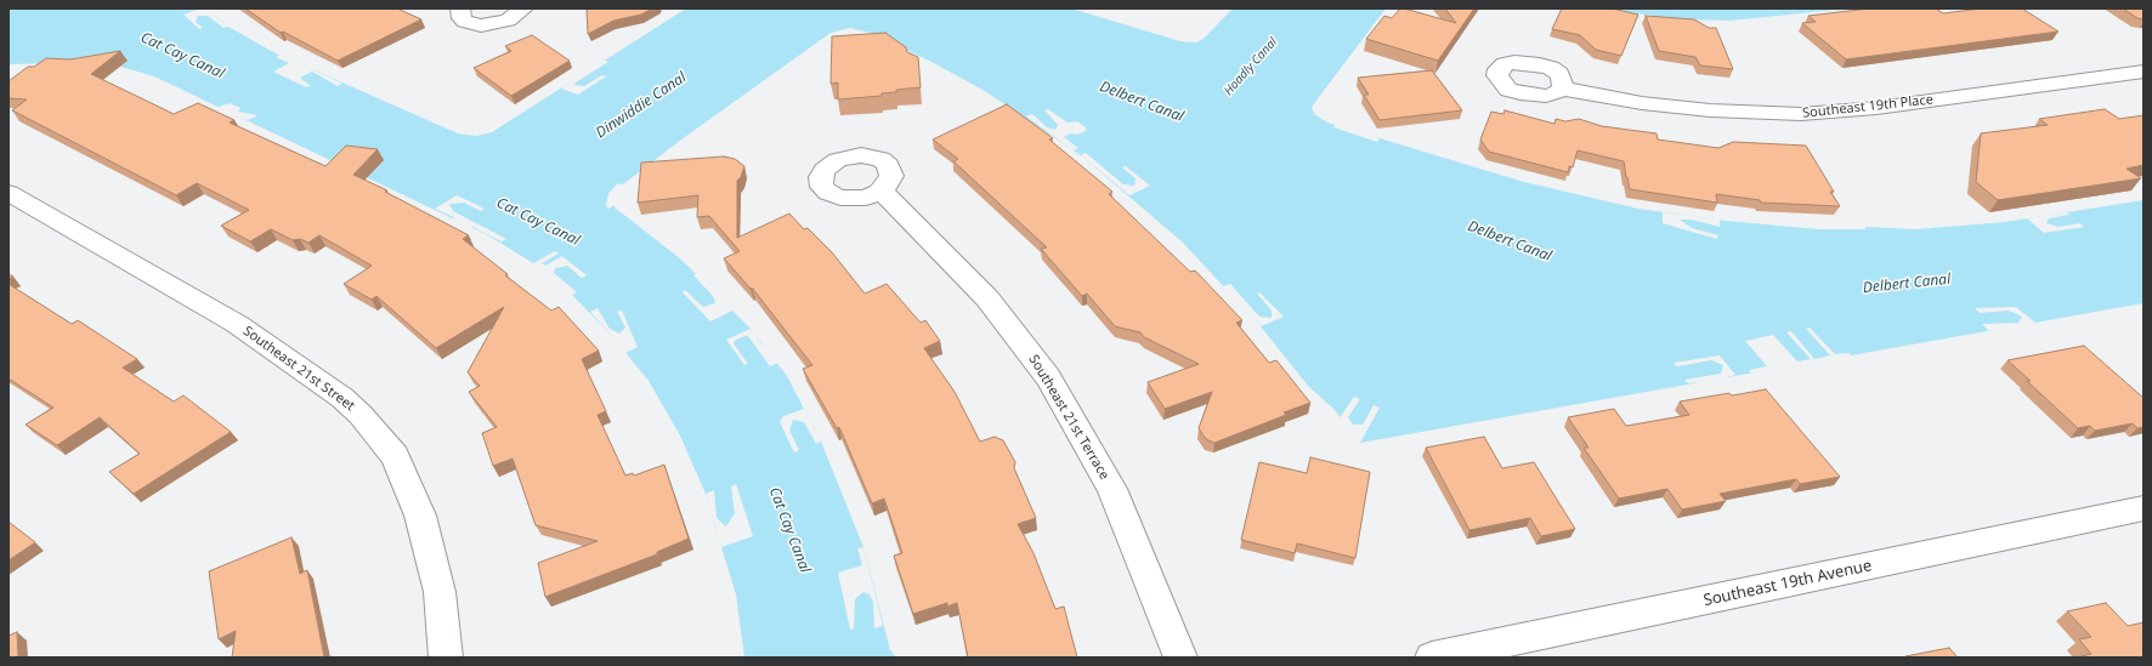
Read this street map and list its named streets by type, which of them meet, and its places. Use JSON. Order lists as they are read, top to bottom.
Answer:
{
  "streets": {
    "street": [
      "Southeast 19th Place",
      "Southeast 21st Street",
      "Southeast 21st Terrace",
      "Southeast 19th Avenue"
    ]
  },
  "water": [
    "Cat Cay Canal",
    "Hoadly Canal",
    "Delbert Canal",
    "Dinwiddie Canal"
  ]
}
